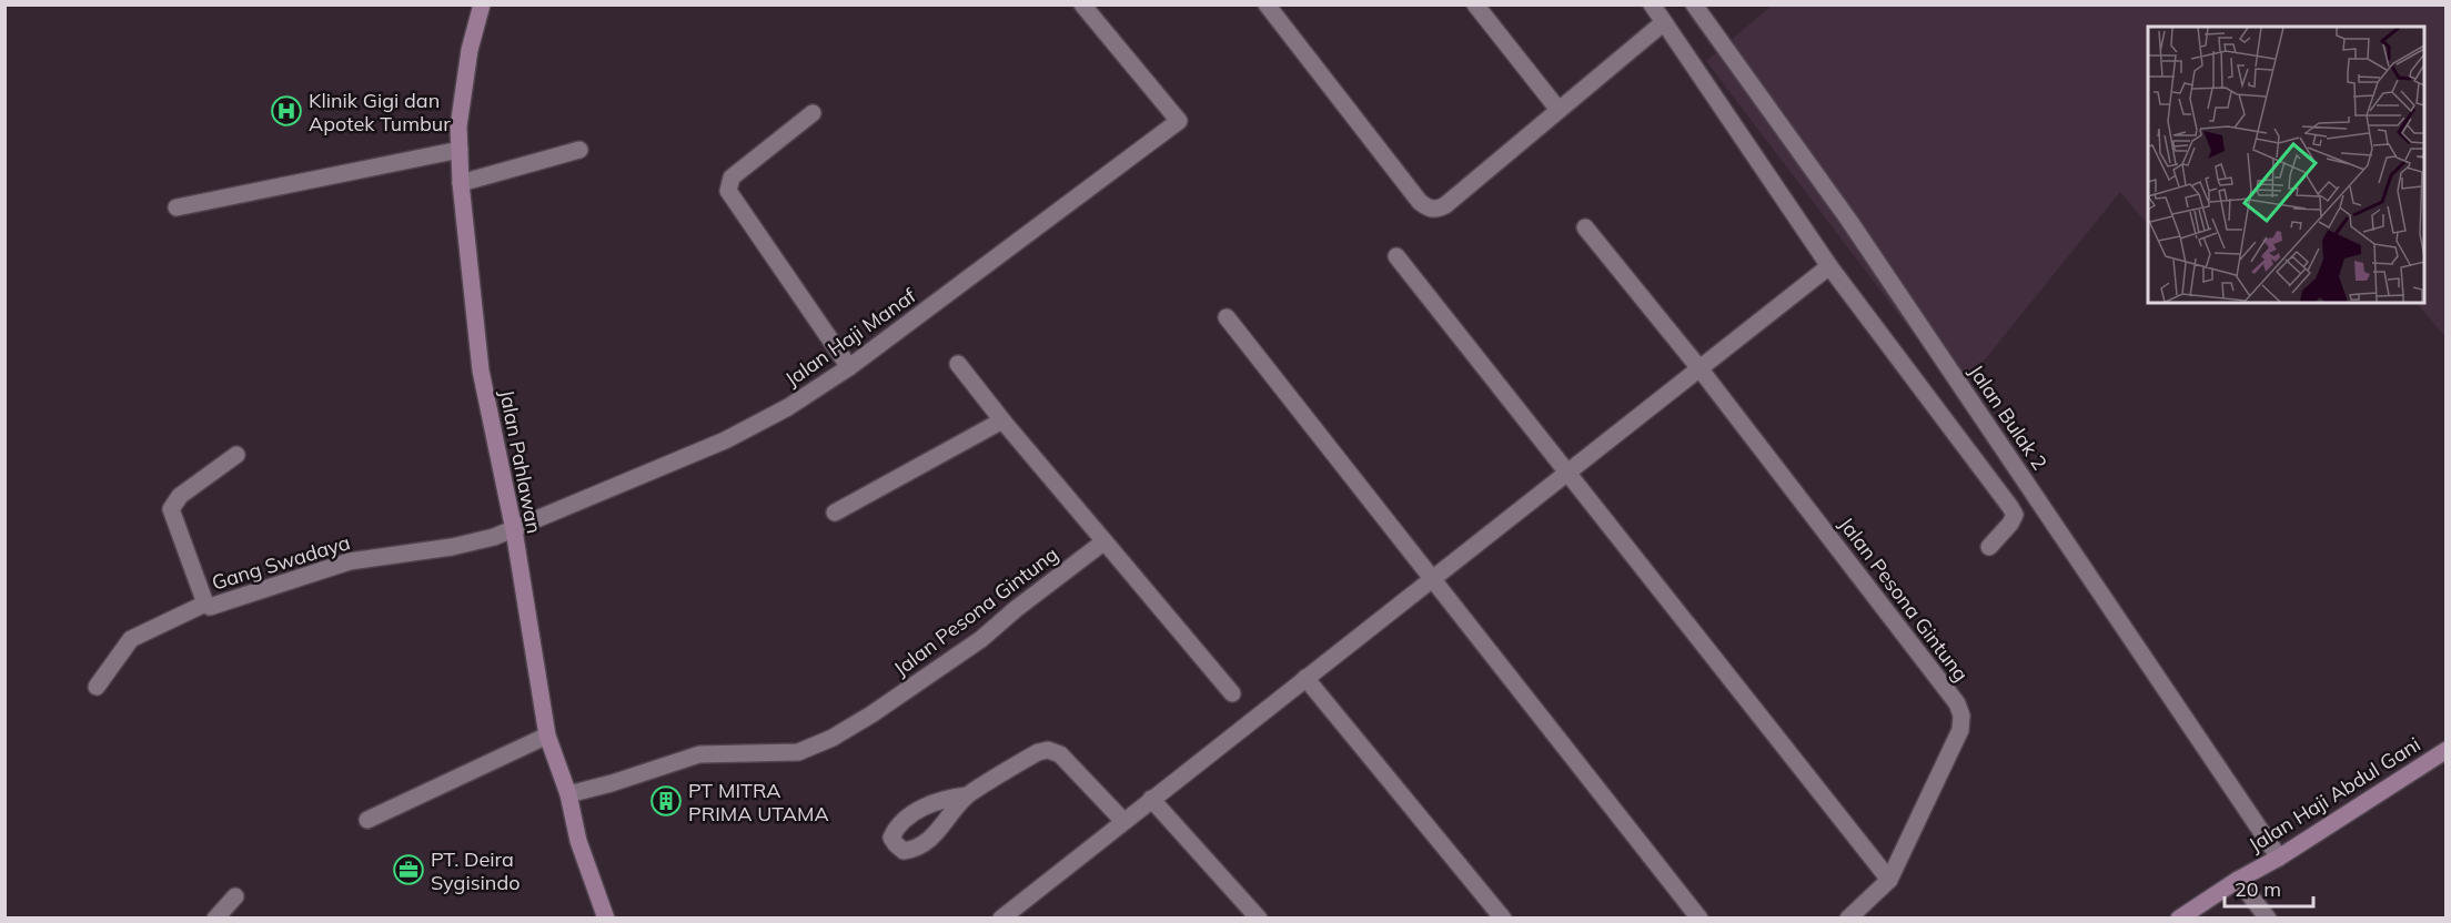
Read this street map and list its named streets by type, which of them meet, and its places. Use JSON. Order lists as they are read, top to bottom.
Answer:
{
  "streets": {
    "main road": ["Jalan Pahlawan", "Jalan Haji Abdul Gani"],
    "street": [
      "Jalan Haji Manaf",
      "Jalan Bulak 2",
      "Gang Swadaya",
      "Jalan Pesona Gintung"
    ]
  },
  "crossings": [
    ["Jalan Haji Manaf", "Jalan Pahlawan"],
    ["Jalan Haji Manaf", "Gang Swadaya"],
    ["Jalan Bulak 2", "Jalan Haji Abdul Gani"],
    ["Jalan Pahlawan", "Gang Swadaya"],
    ["Jalan Pahlawan", "Jalan Pesona Gintung"]
  ],
  "places": {
    "hospital": ["Klinik Gigi dan Apotek Tumbur"],
    "building": ["PT MITRA PRIMA UTAMA"],
    "office": ["PT. Deira Sygisindo"]
  },
  "scale_bar": "20 m"
}
